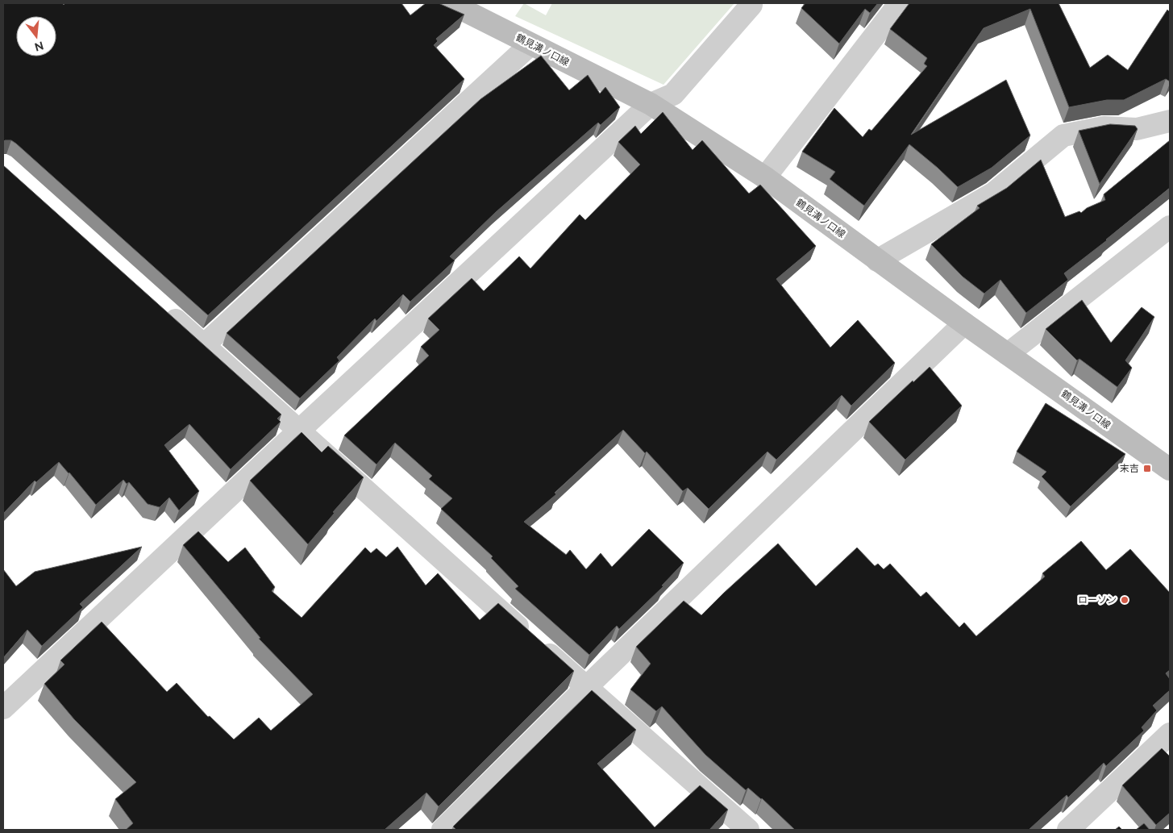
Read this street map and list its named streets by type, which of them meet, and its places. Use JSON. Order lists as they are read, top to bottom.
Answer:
{
  "streets": {
    "main road": ["鶴見溝ノ口線"]
  },
  "places": {
    "transit": ["末吉"],
    "other": ["ローソン"]
  },
  "north": "bottom"
}
